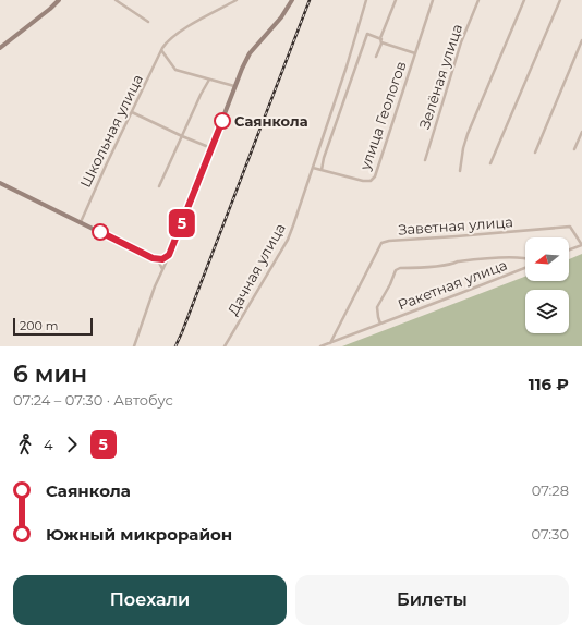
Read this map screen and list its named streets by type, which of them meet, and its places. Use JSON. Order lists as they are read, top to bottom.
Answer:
{
  "streets": {
    "street": [
      "Зелёная улица",
      "улица Геологов",
      "Школьная улица",
      "Заветная улица",
      "Дачная улица",
      "Ракетная улица"
    ]
  },
  "crossings": [
    ["улица Геологов", "Дачная улица"],
    ["Заветная улица", "Ракетная улица"]
  ],
  "places": ["Саянкола"],
  "lines": ["bus line 5"],
  "scale_bar": "200 m",
  "north": "left",
  "page": {
    "on_map": "5",
    "scale": "200 m",
    "heading": ["6 мин", "07:24 – 07:30 · Автобус", "116 ₽"],
    "legs": ["4", "5"],
    "list": [
      {
        "name": "Саянкола",
        "value": "07:28"
      },
      {
        "name": "Южный микрорайон",
        "value": "07:30"
      }
    ],
    "buttons": ["Поехали", "Билеты"]
  }
}
